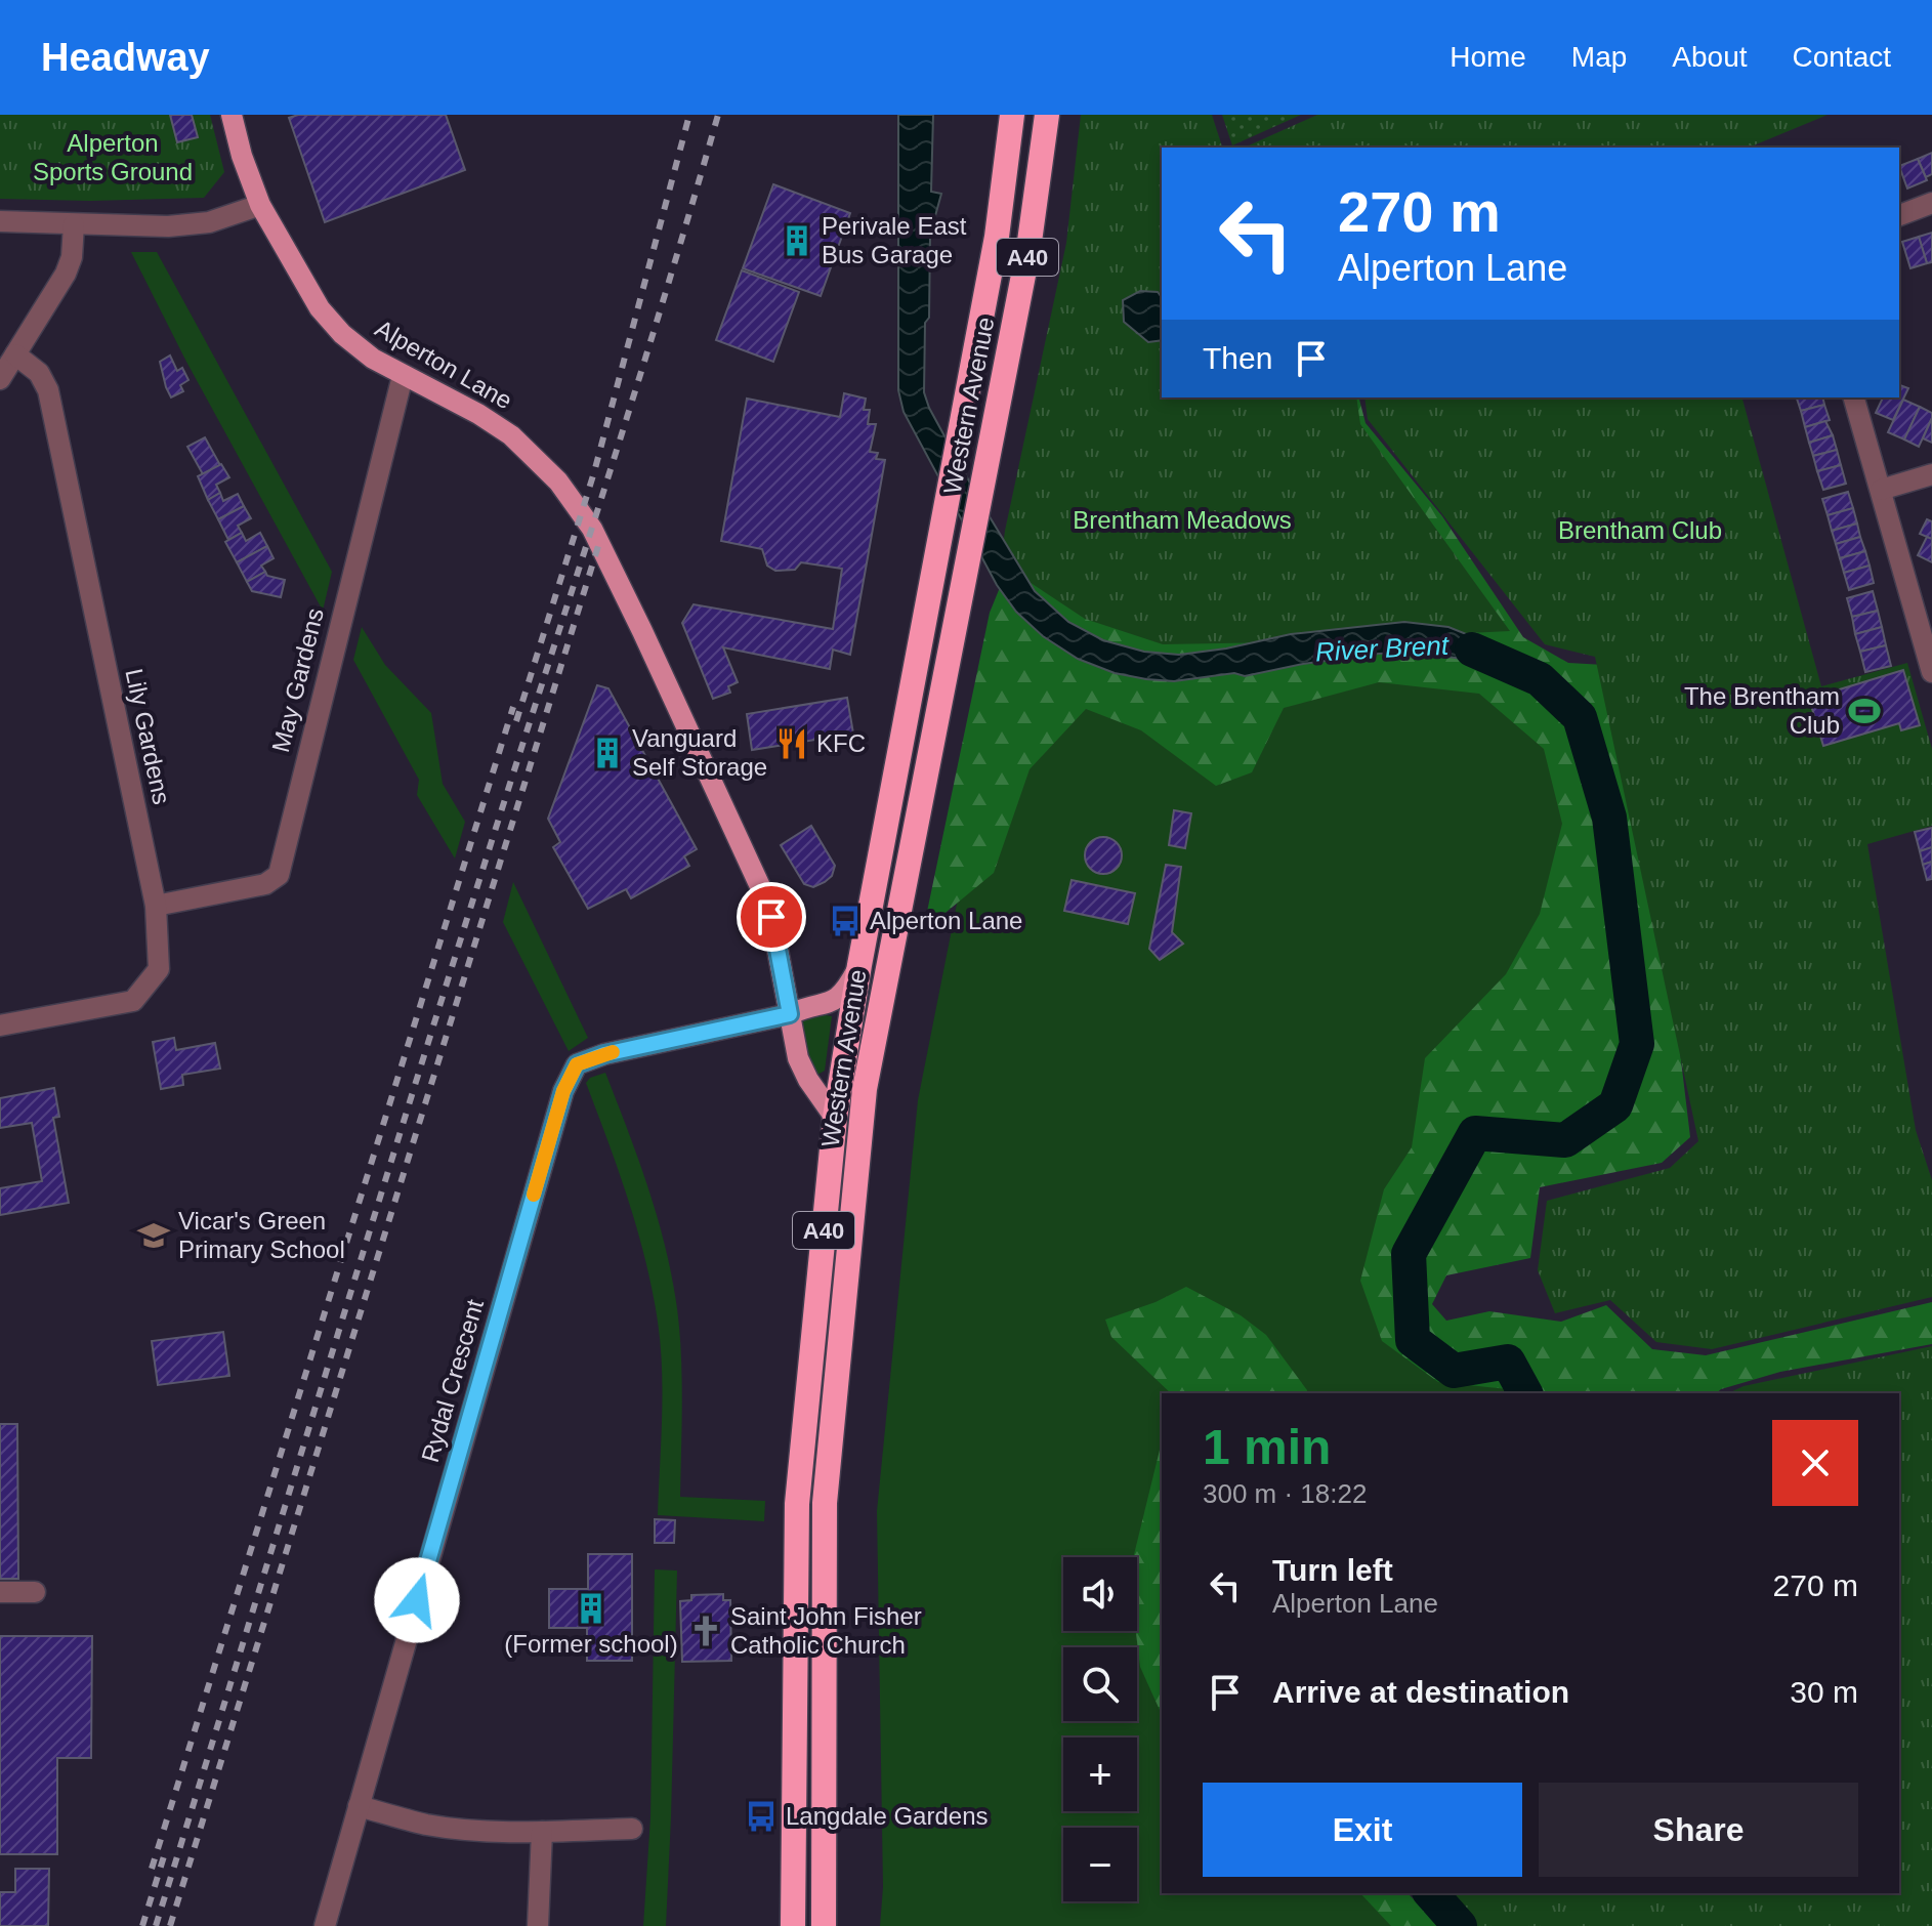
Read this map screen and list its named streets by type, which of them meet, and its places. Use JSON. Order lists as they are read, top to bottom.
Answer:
{
  "streets": {
    "highway": ["A40", "Western Avenue"],
    "main road": ["Alperton Lane"],
    "street": ["May Gardens", "Lily Gardens", "Rydal Crescent"]
  },
  "crossings": [
    ["Alperton Lane", "Western Avenue"],
    ["Alperton Lane", "May Gardens"],
    ["Alperton Lane", "Rydal Crescent"],
    ["May Gardens", "Lily Gardens"]
  ],
  "water": ["River Brent"],
  "parks": ["Alperton Sports Ground", "Brentham Meadows", "Brentham Club"],
  "places": {
    "building": ["Perivale East Bus Garage", "Vanguard Self Storage", "(Former school)"],
    "sports": ["The Brentham Club"],
    "restaurant": ["KFC"],
    "bus stop": ["Alperton Lane", "Langdale Gardens"],
    "school or university": ["Vicar's Green Primary School"],
    "church": ["Saint John Fisher Catholic Church"]
  },
  "page": {
    "header": "Headway",
    "nav": [
      "Home",
      "Map",
      "About",
      "Contact"
    ],
    "turn": ["270 m", "Alperton Lane"],
    "then": "Then",
    "heading": ["1 min", "300 m · 18:22"],
    "list": [
      {
        "name": "Turn left",
        "note": "Alperton Lane",
        "value": "270 m"
      },
      {
        "name": "Arrive at destination",
        "value": "30 m"
      }
    ],
    "map_buttons": ["+", "−"],
    "buttons": ["Exit", "Share"]
  }
}
